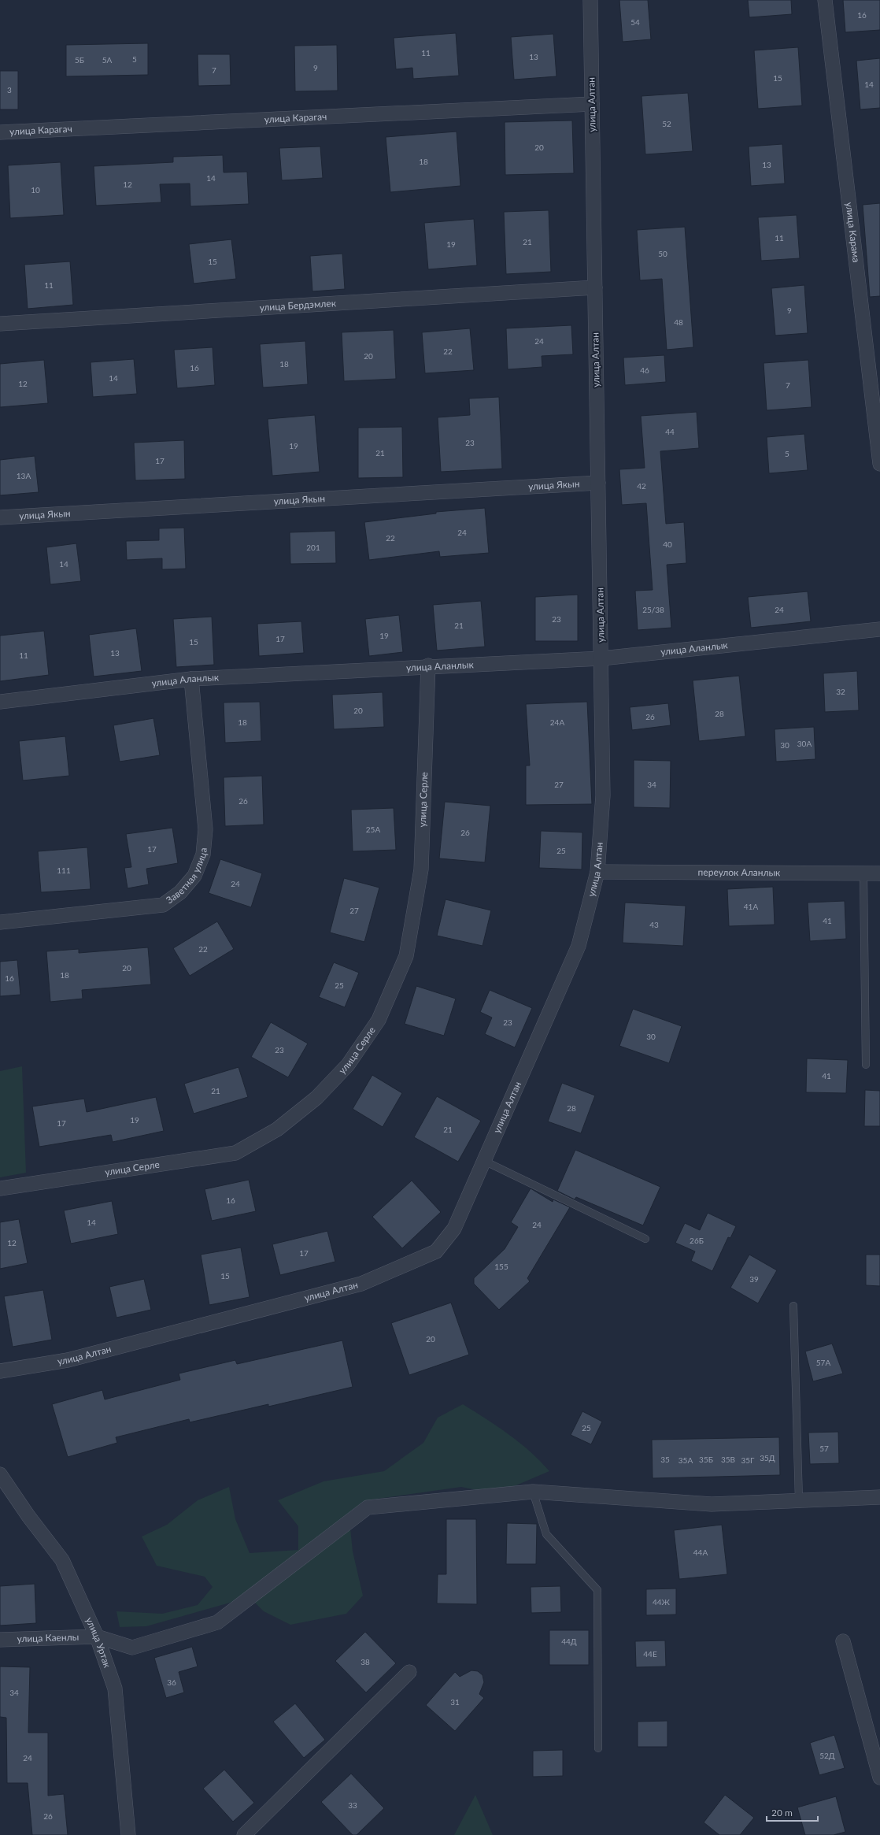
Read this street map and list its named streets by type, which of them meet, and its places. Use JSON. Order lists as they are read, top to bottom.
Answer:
{
  "streets": {
    "street": [
      "улица Алтан",
      "улица Карагач",
      "улица Карама",
      "улица Бердэмлек",
      "улица Якын",
      "улица Аланлык",
      "улица Серле",
      "переулок Аланлык",
      "Заветная улица",
      "улица Каенлы",
      "улица Уртак"
    ]
  },
  "crossings": [
    ["улица Алтан", "улица Карагач"],
    ["улица Алтан", "улица Бердэмлек"],
    ["улица Алтан", "улица Якын"],
    ["улица Алтан", "улица Аланлык"],
    ["улица Алтан", "переулок Аланлык"],
    ["улица Аланлык", "улица Серле"],
    ["улица Аланлык", "Заветная улица"],
    ["улица Каенлы", "улица Уртак"]
  ],
  "house_numbers": [
    "16",
    "54",
    "11",
    "13",
    "5",
    "5Б",
    "5А",
    "9",
    "7",
    "15",
    "14",
    "3",
    "52",
    "20",
    "18",
    "13",
    "14",
    "12",
    "10",
    "11",
    "21",
    "19",
    "50",
    "15",
    "11",
    "9",
    "48",
    "24",
    "22",
    "20",
    "18",
    "16",
    "46",
    "14",
    "12",
    "7",
    "44",
    "23",
    "19",
    "21",
    "5",
    "17",
    "13А",
    "42",
    "24",
    "22",
    "40",
    "201",
    "14",
    "25/38",
    "24",
    "23",
    "21",
    "19",
    "17",
    "15",
    "13",
    "11",
    "32",
    "20",
    "28",
    "26",
    "18",
    "24А",
    "30А",
    "30",
    "27",
    "34",
    "26",
    "25А",
    "26",
    "17",
    "25",
    "111",
    "24",
    "41А",
    "27",
    "41",
    "43",
    "22",
    "20",
    "18",
    "16",
    "25",
    "23",
    "30",
    "23",
    "41",
    "21",
    "28",
    "19",
    "17",
    "21",
    "16",
    "14",
    "24",
    "26Б",
    "12",
    "17",
    "155",
    "15",
    "39",
    "20",
    "57А",
    "25",
    "57",
    "35Д",
    "35",
    "35Б",
    "35В",
    "35А",
    "35Г",
    "44А",
    "44Ж",
    "44Д",
    "44Е",
    "38",
    "36",
    "34",
    "31",
    "52Д",
    "24",
    "33",
    "26"
  ],
  "scale_bar": "20 m"
}
